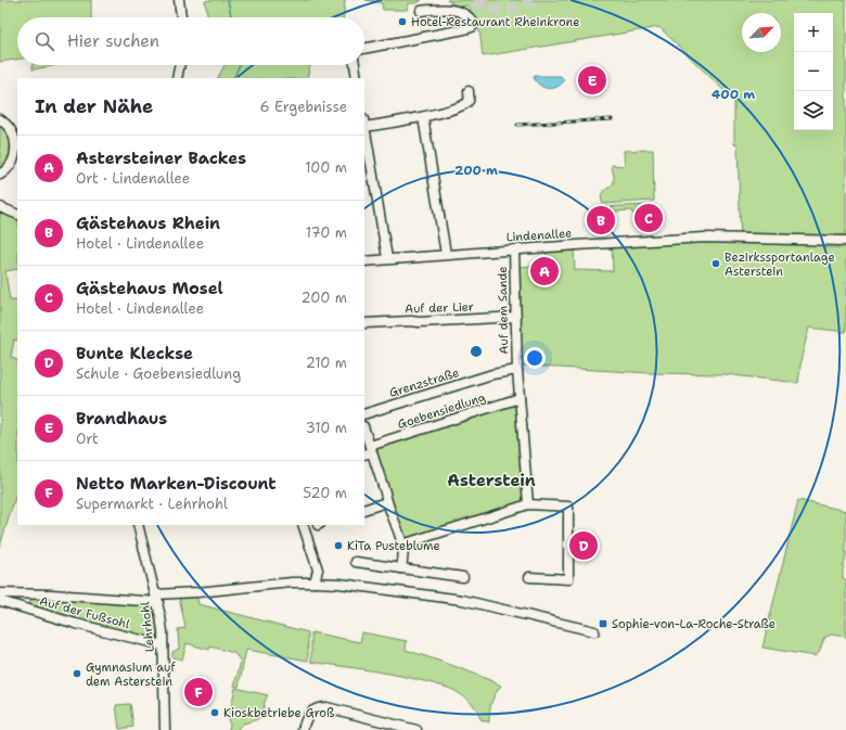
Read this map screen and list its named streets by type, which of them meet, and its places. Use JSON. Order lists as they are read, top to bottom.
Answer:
{
  "streets": {
    "street": [
      "Lindenallee",
      "Auf der Lier",
      "Auf dem Sande",
      "Grenzstraße",
      "Goebensiedlung",
      "Auf der Fußsohl",
      "Lehrhohl"
    ]
  },
  "crossings": [
    ["Lindenallee", "Auf dem Sande"],
    ["Auf der Lier", "Auf dem Sande"],
    ["Auf dem Sande", "Grenzstraße"],
    ["Auf der Fußsohl", "Lehrhohl"]
  ],
  "districts": ["Asterstein"],
  "places": {
    "other": [
      "Hotel-Restaurant Rheinkrone",
      "Bezirkssportanlage Asterstein",
      "KiTa Pusteblume",
      "Gymnasium auf dem Asterstein",
      "Kioskbetriebe Groß"
    ],
    "transit": ["Sophie-von-La-Roche-Straße"]
  },
  "north": "top right",
  "page": {
    "map_buttons": ["+", "−"],
    "search": "Hier suchen",
    "pins": [
      "E",
      "C",
      "B",
      "A",
      "D",
      "F"
    ],
    "heading": ["In der Nähe", "6 Ergebnisse"],
    "list": [
      {
        "mark": "A",
        "name": "Astersteiner Backes",
        "note": "Ort · Lindenallee",
        "value": "100 m"
      },
      {
        "mark": "B",
        "name": "Gästehaus Rhein",
        "note": "Hotel · Lindenallee",
        "value": "170 m"
      },
      {
        "mark": "C",
        "name": "Gästehaus Mosel",
        "note": "Hotel · Lindenallee",
        "value": "200 m"
      },
      {
        "mark": "D",
        "name": "Bunte Kleckse",
        "note": "Schule · Goebensiedlung",
        "value": "210 m"
      },
      {
        "mark": "E",
        "name": "Brandhaus",
        "note": "Ort",
        "value": "310 m"
      },
      {
        "mark": "F",
        "name": "Netto Marken-Discount",
        "note": "Supermarkt · Lehrhohl",
        "value": "520 m"
      }
    ]
  },
  "rings": ["400 m", "200 m"]
}
